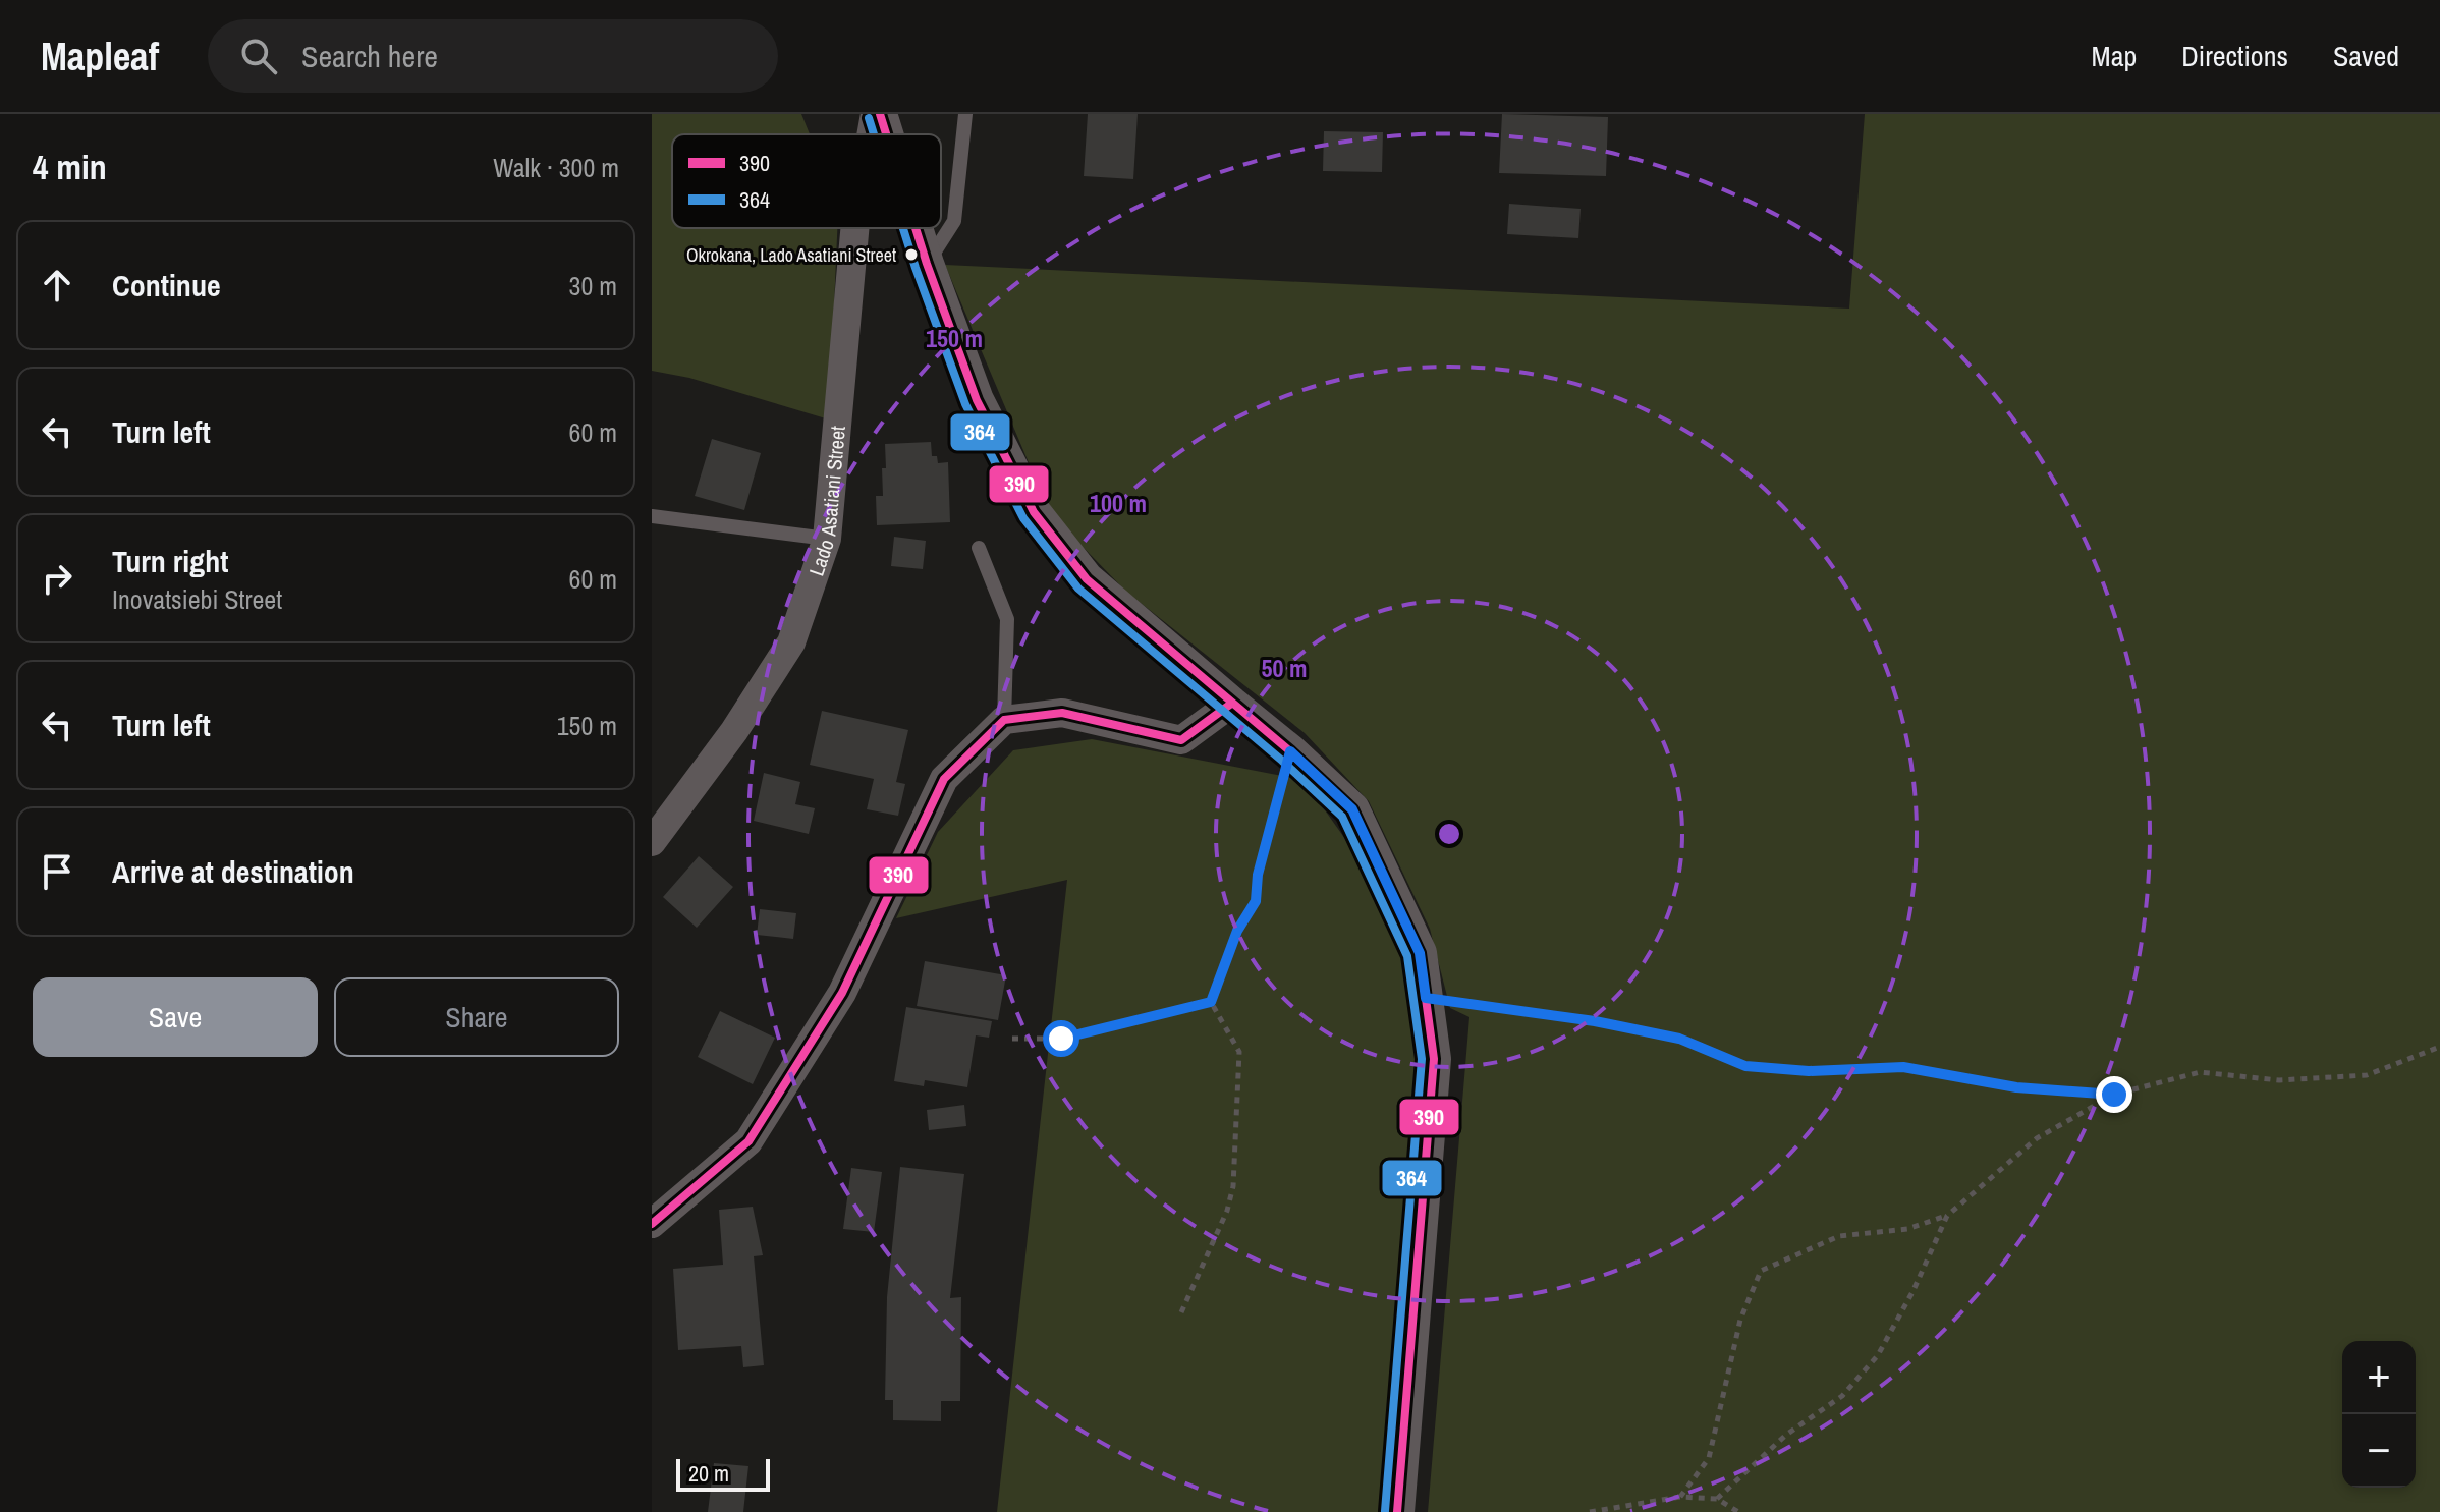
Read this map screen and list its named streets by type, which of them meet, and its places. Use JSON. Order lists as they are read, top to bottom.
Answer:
{
  "streets": {
    "street": ["Lado Asatiani Street"]
  },
  "places": ["Okrokana, Lado Asatiani Street"],
  "lines": ["transit line 390", "transit line 364"],
  "legend": ["390", "364"],
  "scale_bar": "20 m",
  "page": {
    "header": "Mapleaf",
    "search": "Search here",
    "nav": ["Map", "Directions", "Saved"],
    "heading": ["4 min", "Walk · 300 m"],
    "list": [
      ["Continue", "30 m"],
      ["Turn left", "60 m"],
      ["Turn right", "Inovatsiebi Street", "60 m"],
      ["Turn left", "150 m"],
      "Arrive at destination"
    ],
    "buttons": ["Save", "Share"],
    "map_buttons": ["+", "−"],
    "scale": "20 m"
  },
  "rings": ["150 m", "100 m", "50 m"]
}
